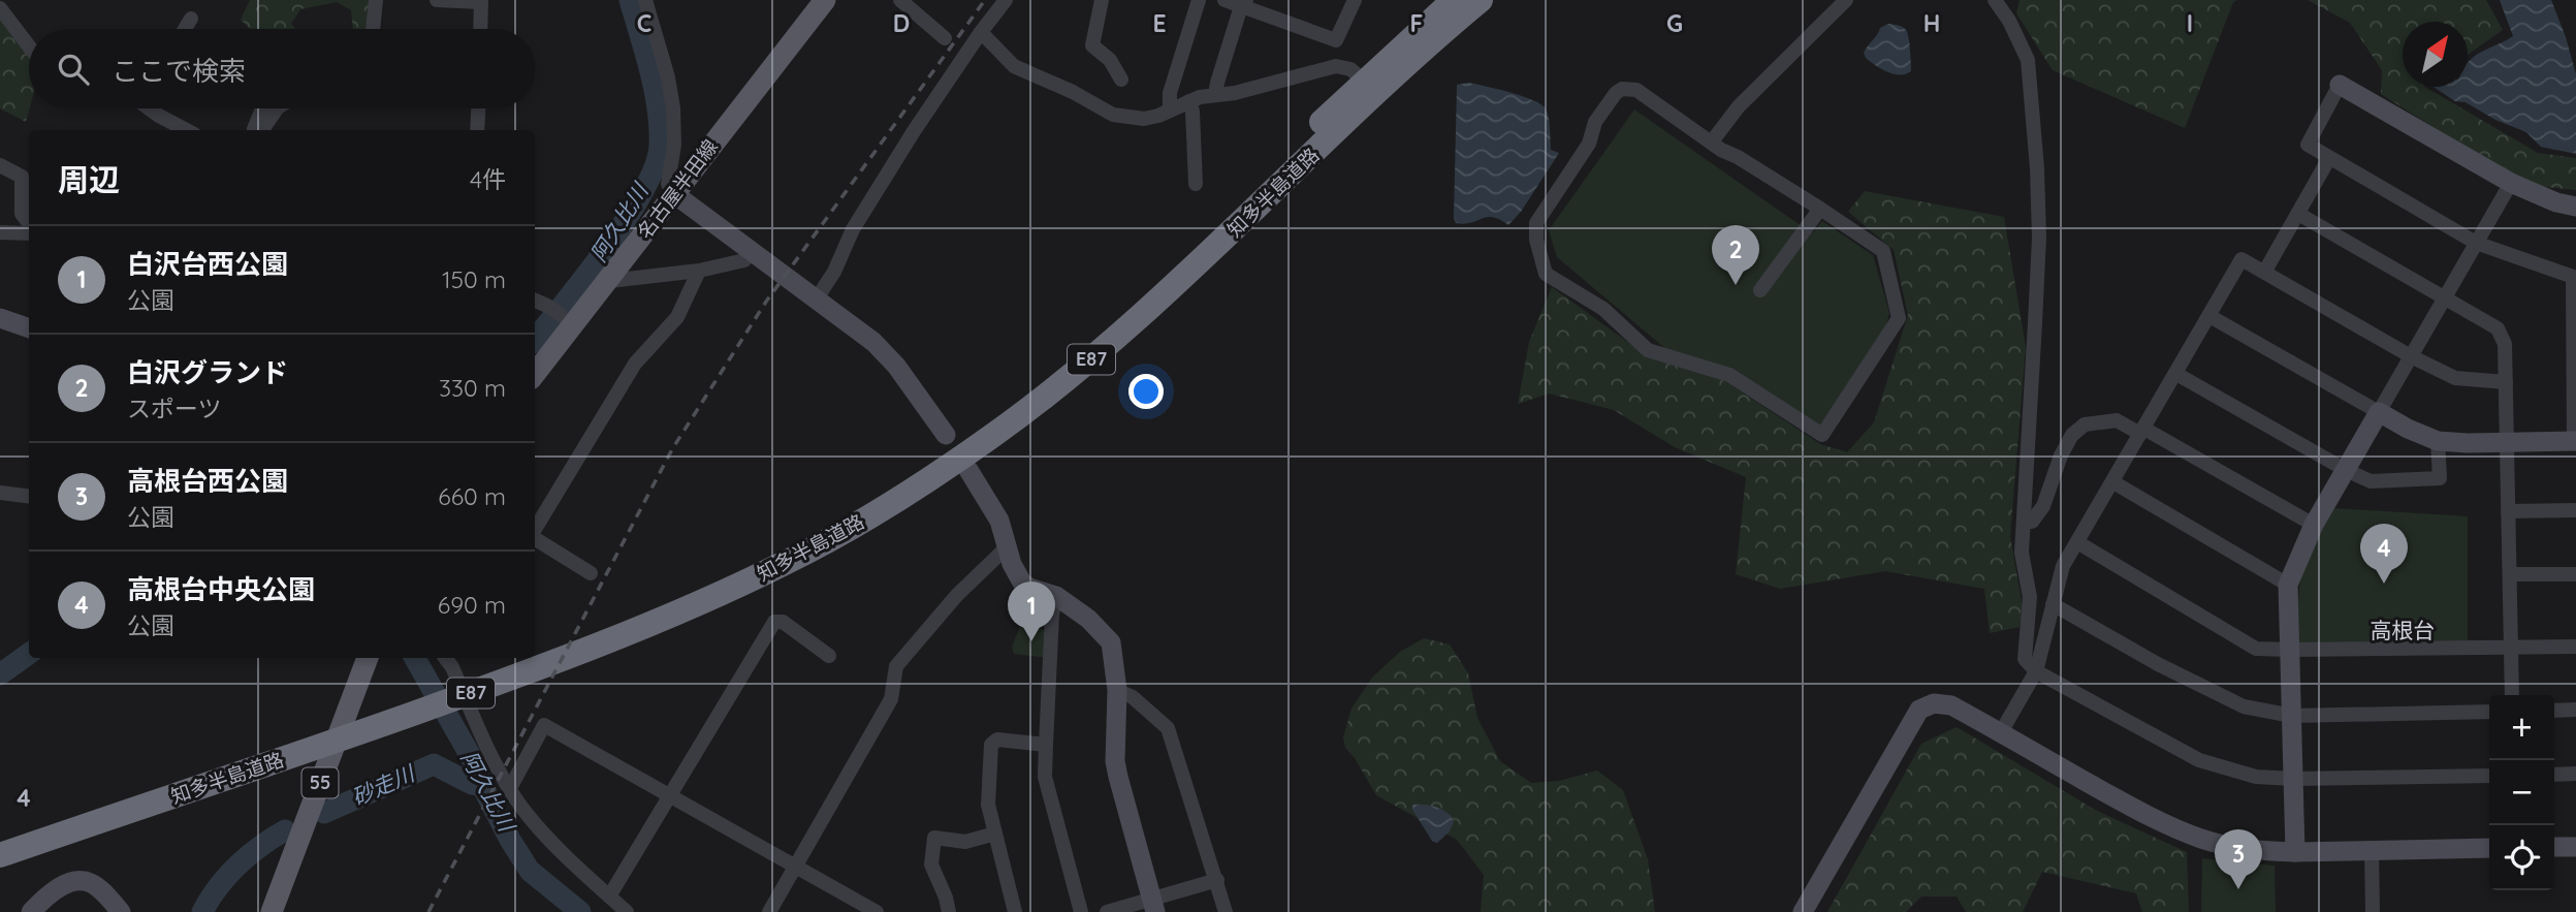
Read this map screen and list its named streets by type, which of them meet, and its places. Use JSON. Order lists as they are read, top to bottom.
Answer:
{
  "streets": {
    "highway": ["知多半島道路", "E87"],
    "main road": ["名古屋半田線", "55"]
  },
  "districts": ["高根台"],
  "water": ["阿久比川", "砂走川"],
  "north": "top right",
  "page": {
    "search": "ここで検索",
    "heading": ["周辺", "4件"],
    "list": [
      {
        "mark": "1",
        "name": "白沢台西公園",
        "note": "公園",
        "value": "150 m"
      },
      {
        "mark": "2",
        "name": "白沢グランド",
        "note": "スポーツ",
        "value": "330 m"
      },
      {
        "mark": "3",
        "name": "高根台西公園",
        "note": "公園",
        "value": "660 m"
      },
      {
        "mark": "4",
        "name": "高根台中央公園",
        "note": "公園",
        "value": "690 m"
      }
    ],
    "pins": [
      "2",
      "4",
      "1",
      "3"
    ],
    "map_buttons": ["+", "−"]
  },
  "grid": {
    "columns": [
      "C",
      "D",
      "E",
      "F",
      "G",
      "H",
      "I"
    ],
    "rows": ["4"]
  }
}
